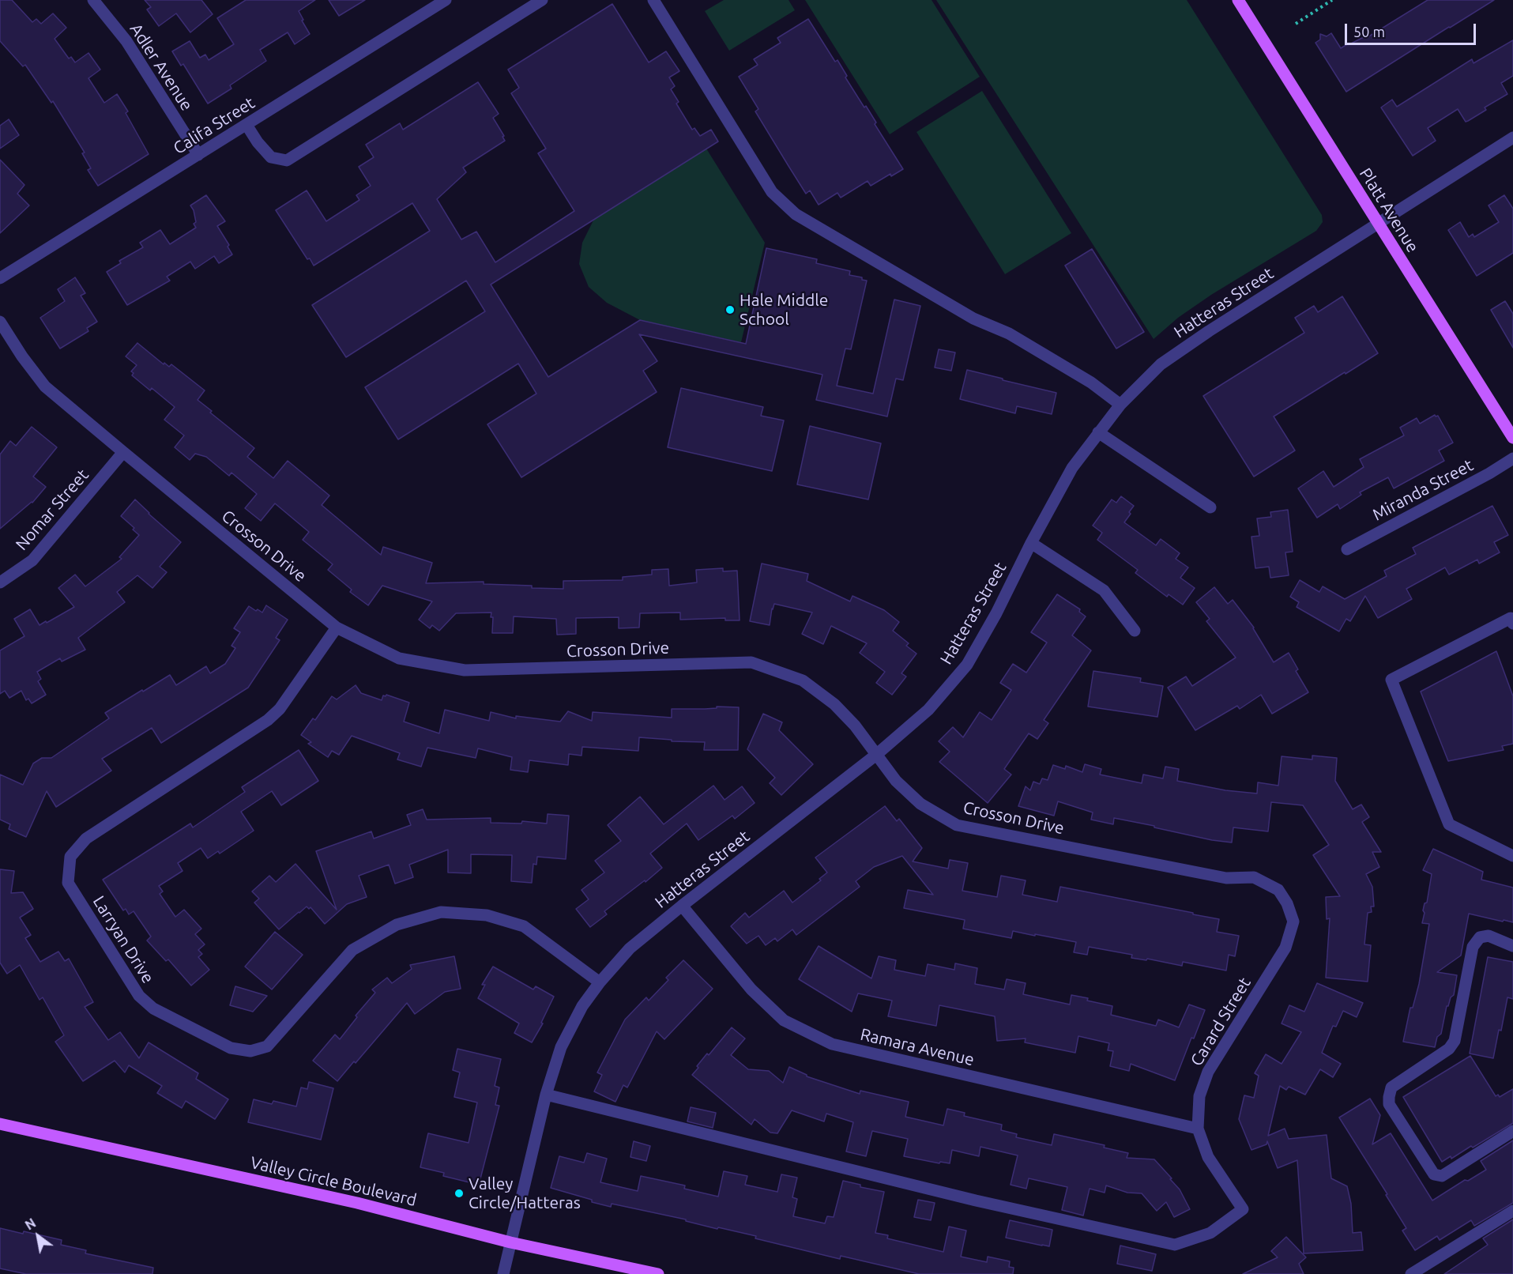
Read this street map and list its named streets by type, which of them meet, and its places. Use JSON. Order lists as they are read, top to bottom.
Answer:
{
  "streets": {
    "main road": ["Platt Avenue", "Valley Circle Boulevard"],
    "street": [
      "Adler Avenue",
      "Califa Street",
      "Hatteras Street",
      "Miranda Street",
      "Nomar Street",
      "Crosson Drive",
      "Larryan Drive",
      "Carard Street",
      "Ramara Avenue"
    ]
  },
  "crossings": [
    ["Adler Avenue", "Califa Street"],
    ["Platt Avenue", "Hatteras Street"],
    ["Hatteras Street", "Crosson Drive"],
    ["Hatteras Street", "Larryan Drive"],
    ["Hatteras Street", "Carard Street"],
    ["Hatteras Street", "Ramara Avenue"],
    ["Hatteras Street", "Valley Circle Boulevard"],
    ["Nomar Street", "Crosson Drive"],
    ["Crosson Drive", "Larryan Drive"],
    ["Crosson Drive", "Carard Street"],
    ["Carard Street", "Ramara Avenue"]
  ],
  "places": ["Hale Middle School", "Valley Circle/Hatteras"],
  "scale_bar": "50 m",
  "north": "top left"
}
